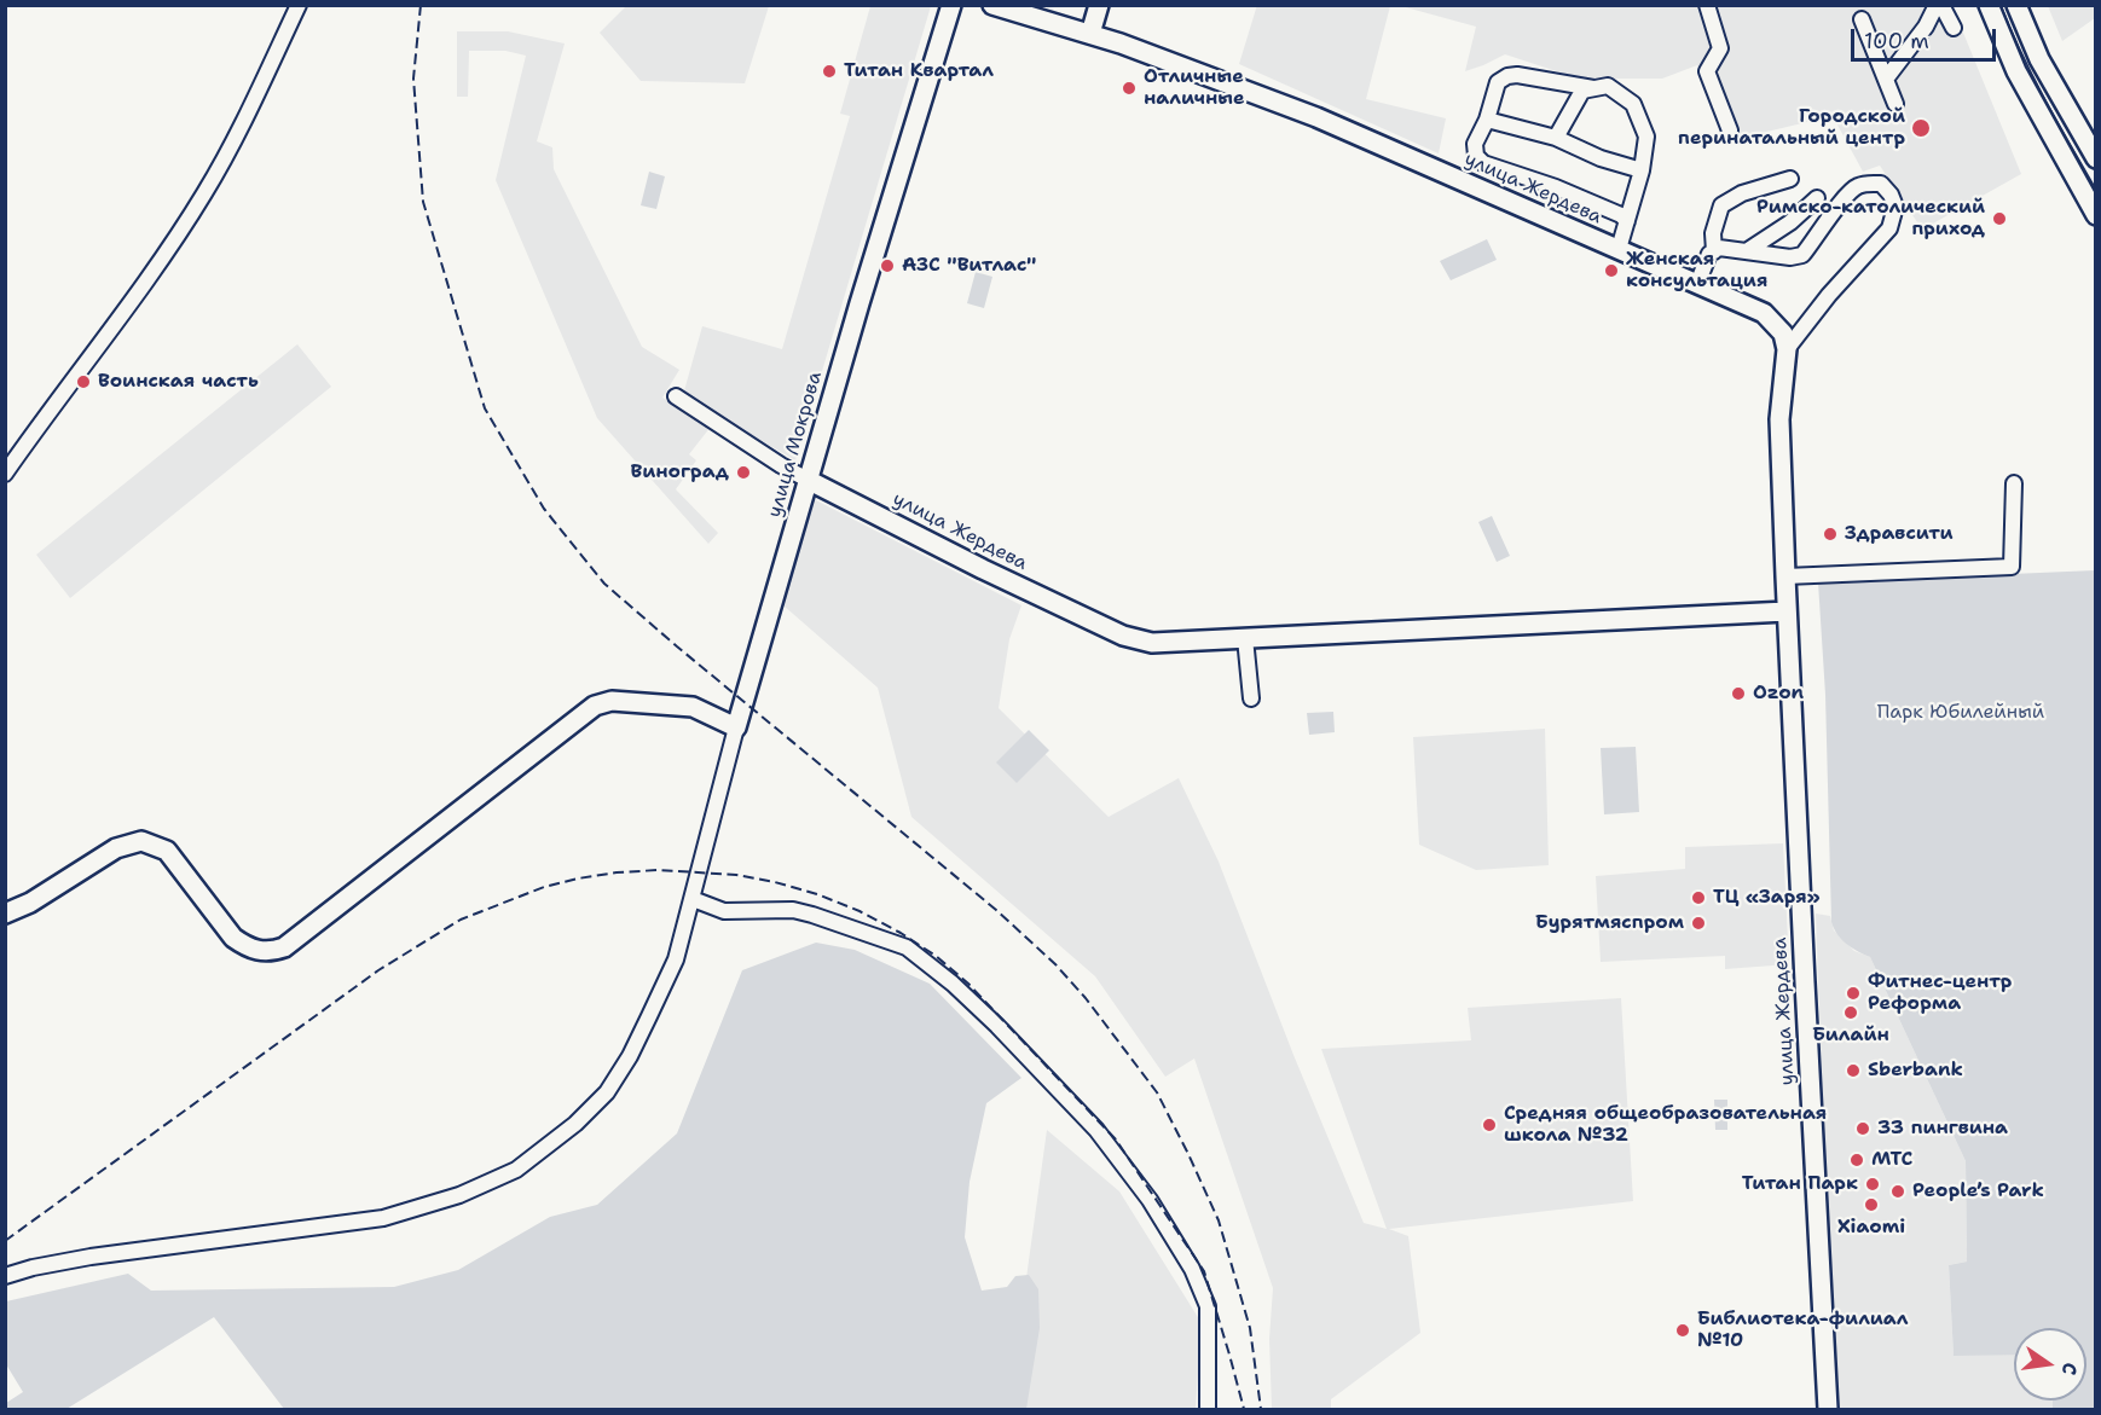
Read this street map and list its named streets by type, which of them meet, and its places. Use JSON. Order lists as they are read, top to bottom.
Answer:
{
  "streets": {
    "main road": ["улица Жердева", "улица Мокрова"]
  },
  "crossings": [
    ["улица Жердева", "улица Мокрова"]
  ],
  "parks": ["Парк Юбилейный"],
  "places": [
    "Титан Квартал",
    "Отличные наличные",
    "Городской перинатальный центр",
    "Римско-католический приход",
    "АЗС \"Витлас\"",
    "Женская консультация",
    "Воинская часть",
    "Виноград",
    "Здравсити",
    "Ozon",
    "ТЦ «Заря»",
    "Бурятмяспром",
    "Фитнес-центр Реформа",
    "Билайн",
    "Sberbank",
    "Средняя общеобразовательная школа №32",
    "33 пингвина",
    "МТС",
    "Титан Парк",
    "People’s Park",
    "Xiaomi",
    "Библиотека-филиал №10"
  ],
  "scale_bar": "100 m",
  "north": "right"
}
